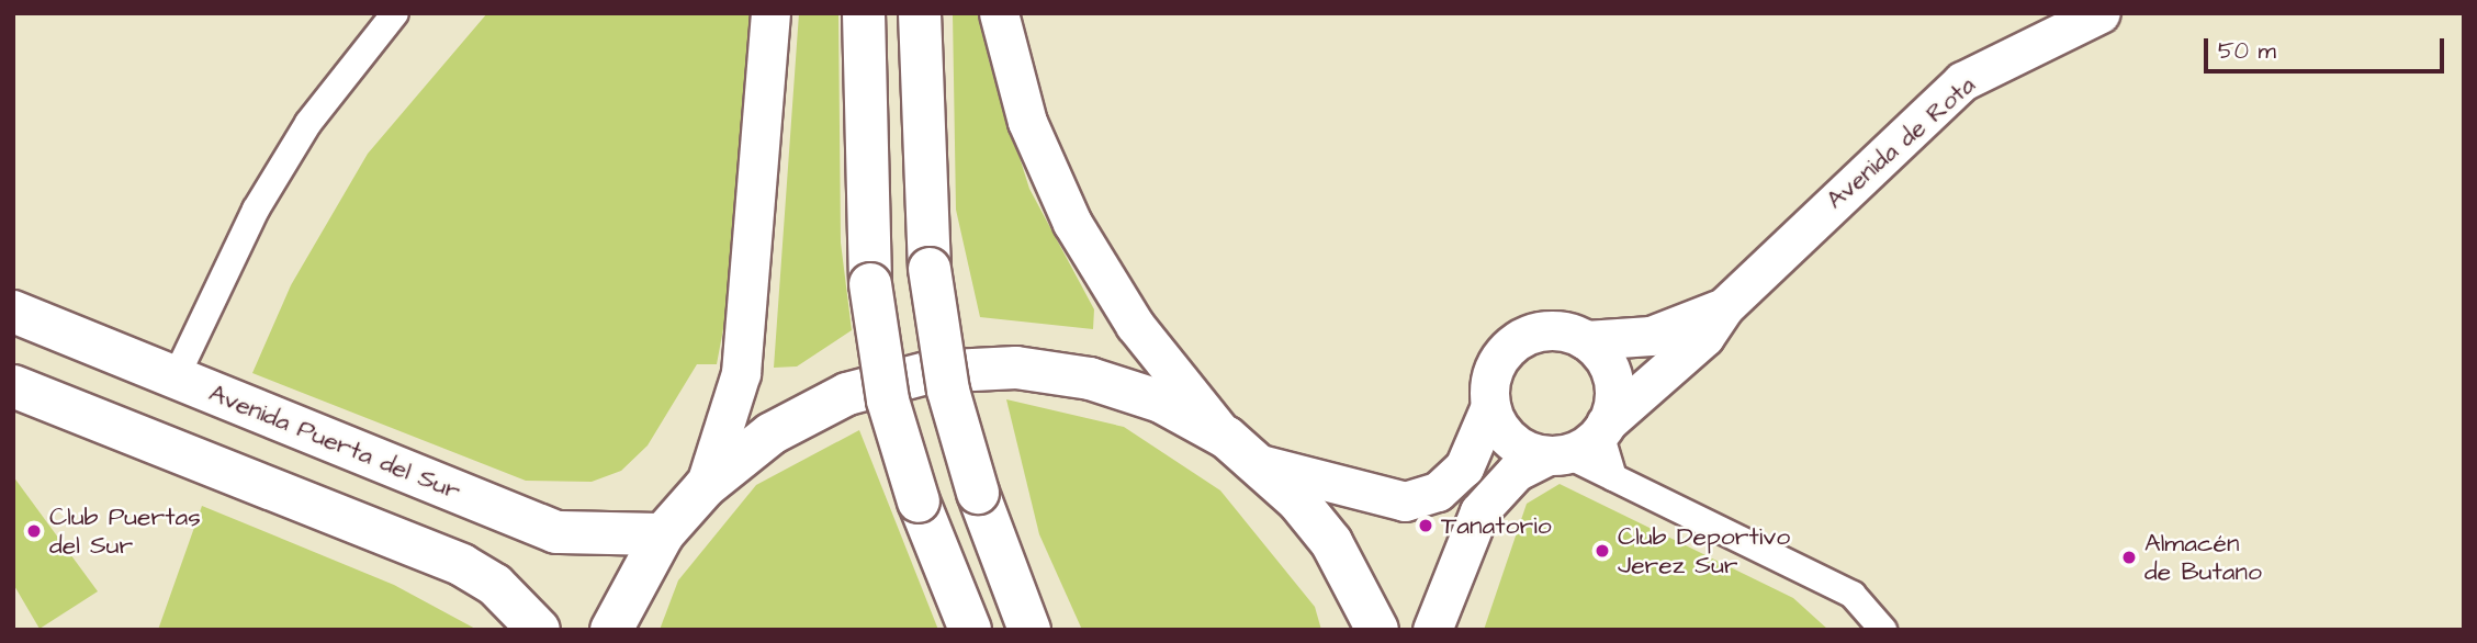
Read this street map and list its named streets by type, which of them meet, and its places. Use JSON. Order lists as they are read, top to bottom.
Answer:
{
  "streets": {
    "main road": ["Avenida Puerta del Sur"],
    "street": ["Avenida de Rota"]
  },
  "places": [
    "Tanatorio",
    "Club Puertas del Sur",
    "Club Deportivo Jerez Sur",
    "Almacén de Butano"
  ],
  "scale_bar": "50 m"
}
